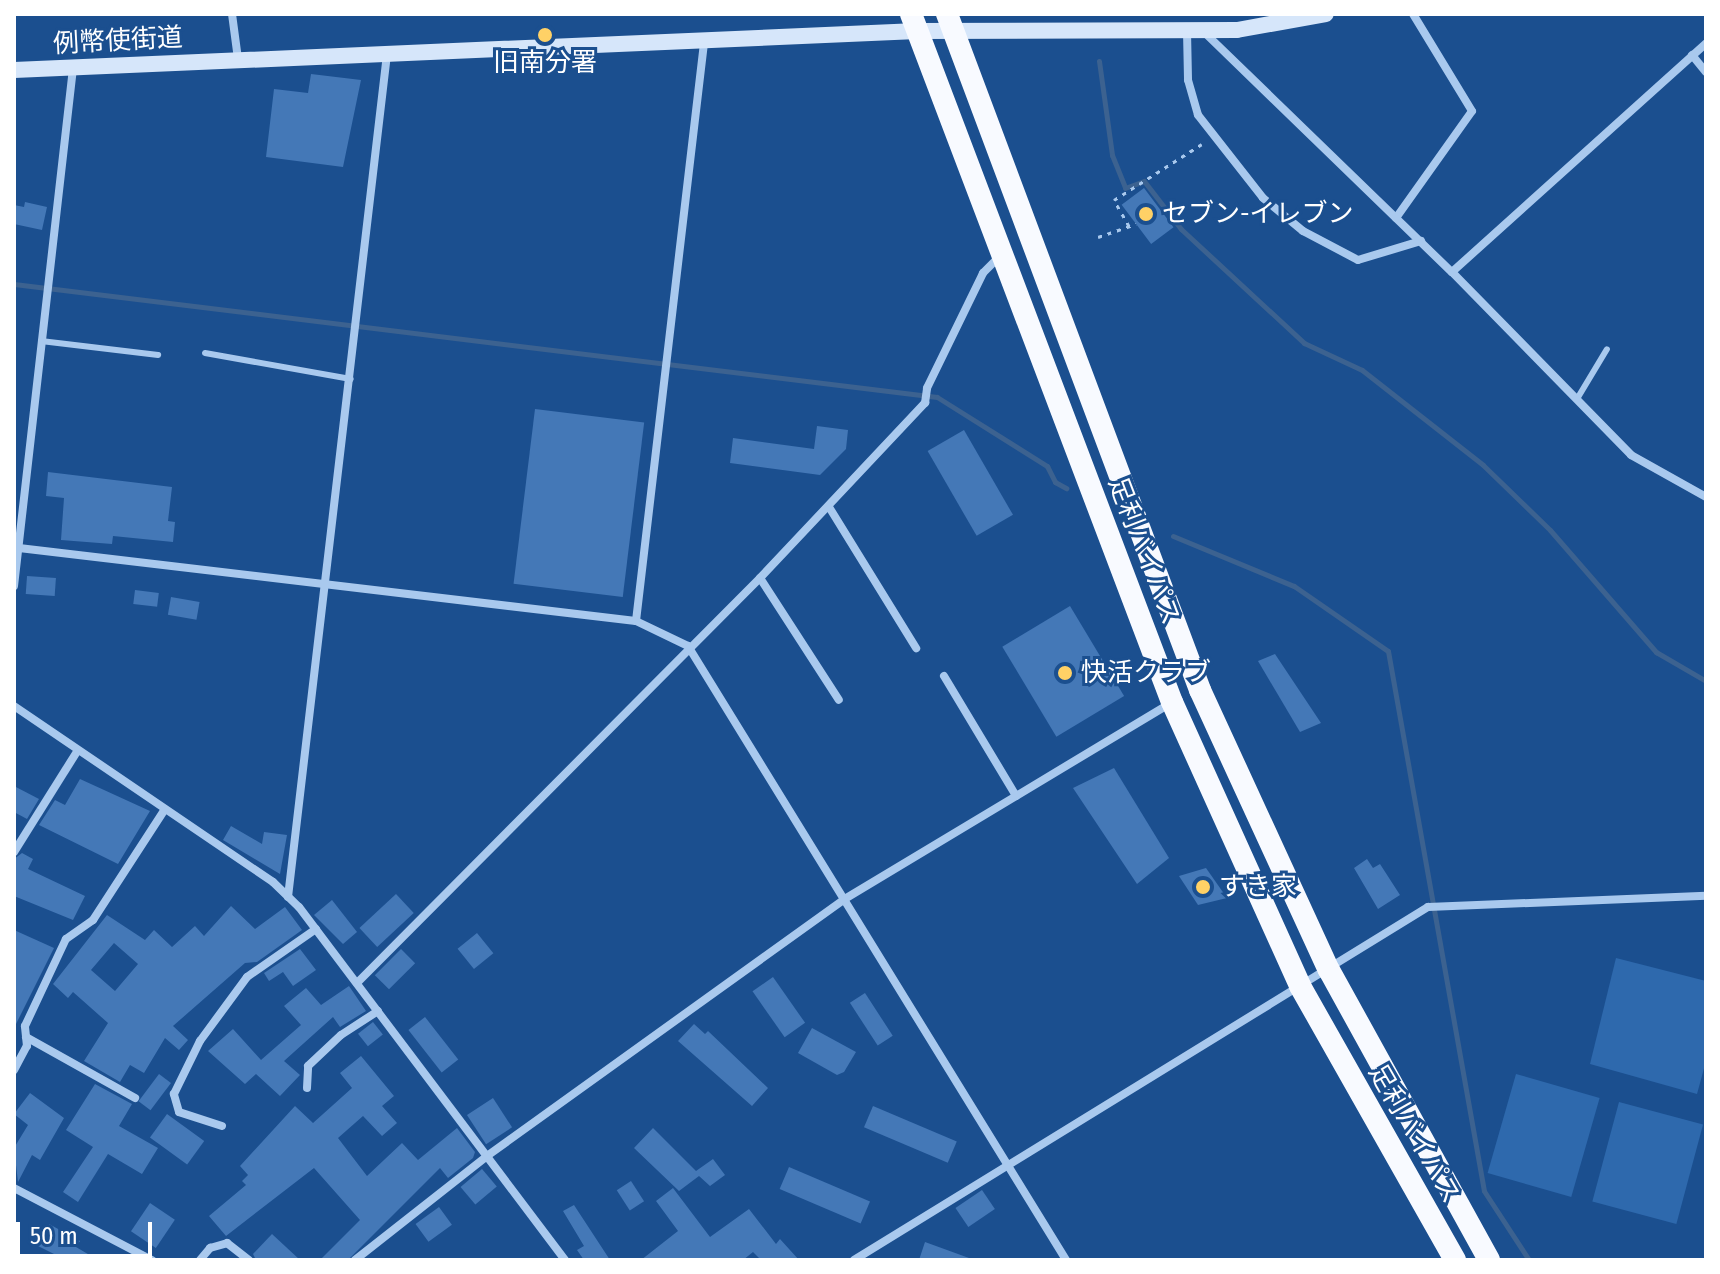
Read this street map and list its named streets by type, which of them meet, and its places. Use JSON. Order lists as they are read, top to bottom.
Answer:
{
  "streets": {
    "highway": ["足利バイパス"],
    "main road": ["例幣使街道"]
  },
  "crossings": [
    ["例幣使街道", "足利バイパス"]
  ],
  "places": [
    "旧南分署",
    "セブン-イレブン",
    "快活クラブ",
    "すき家"
  ],
  "scale_bar": "50 m"
}
